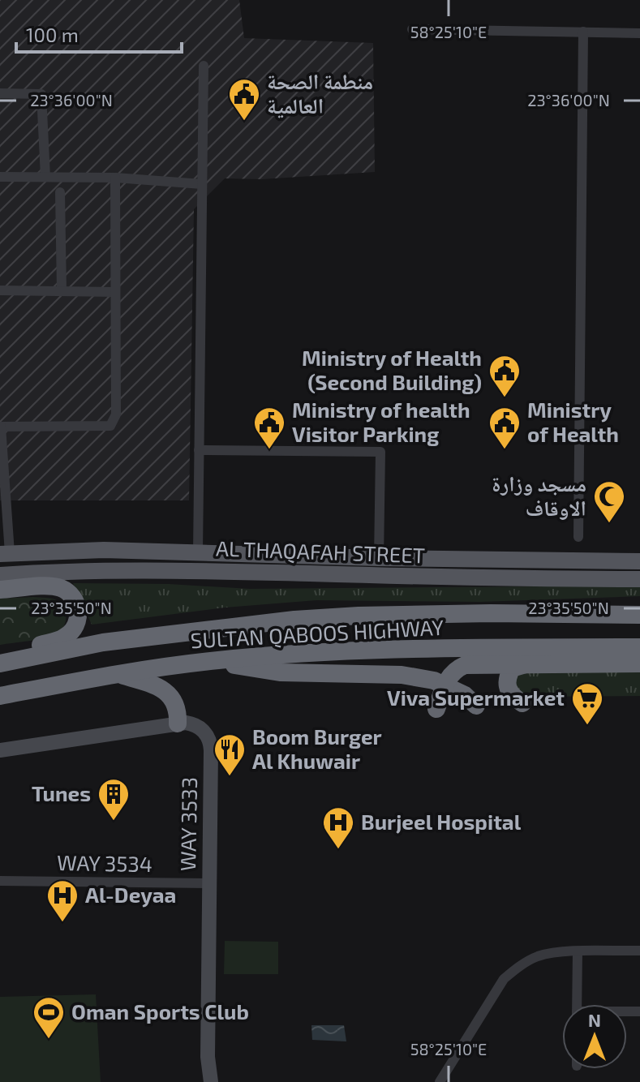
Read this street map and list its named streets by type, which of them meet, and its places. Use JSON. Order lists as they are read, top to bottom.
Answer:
{
  "streets": {
    "highway": ["SULTAN QABOOS HIGHWAY"],
    "main road": ["AL THAQAFAH STREET"],
    "street": ["WAY 3533", "WAY 3534"]
  },
  "crossings": [
    ["WAY 3533", "WAY 3534"]
  ],
  "places": {
    "public building": [
      "منطمة الصحة العالمية",
      "Ministry of Health (Second Building)",
      "Ministry of health Visitor Parking",
      "Ministry of Health"
    ],
    "mosque": ["مسجد وزارة الاوقاف"],
    "supermarket": ["Viva Supermarket"],
    "restaurant": ["Boom Burger Al Khuwair"],
    "building": ["Tunes"],
    "hospital": ["Burjeel Hospital", "Al-Deyaa"],
    "sports": ["Oman Sports Club"]
  },
  "scale_bar": "100 m",
  "north": "top",
  "coordinates": ["58°25'10\"E", "23°36'00\"N", "23°35'50\"N"]
}
